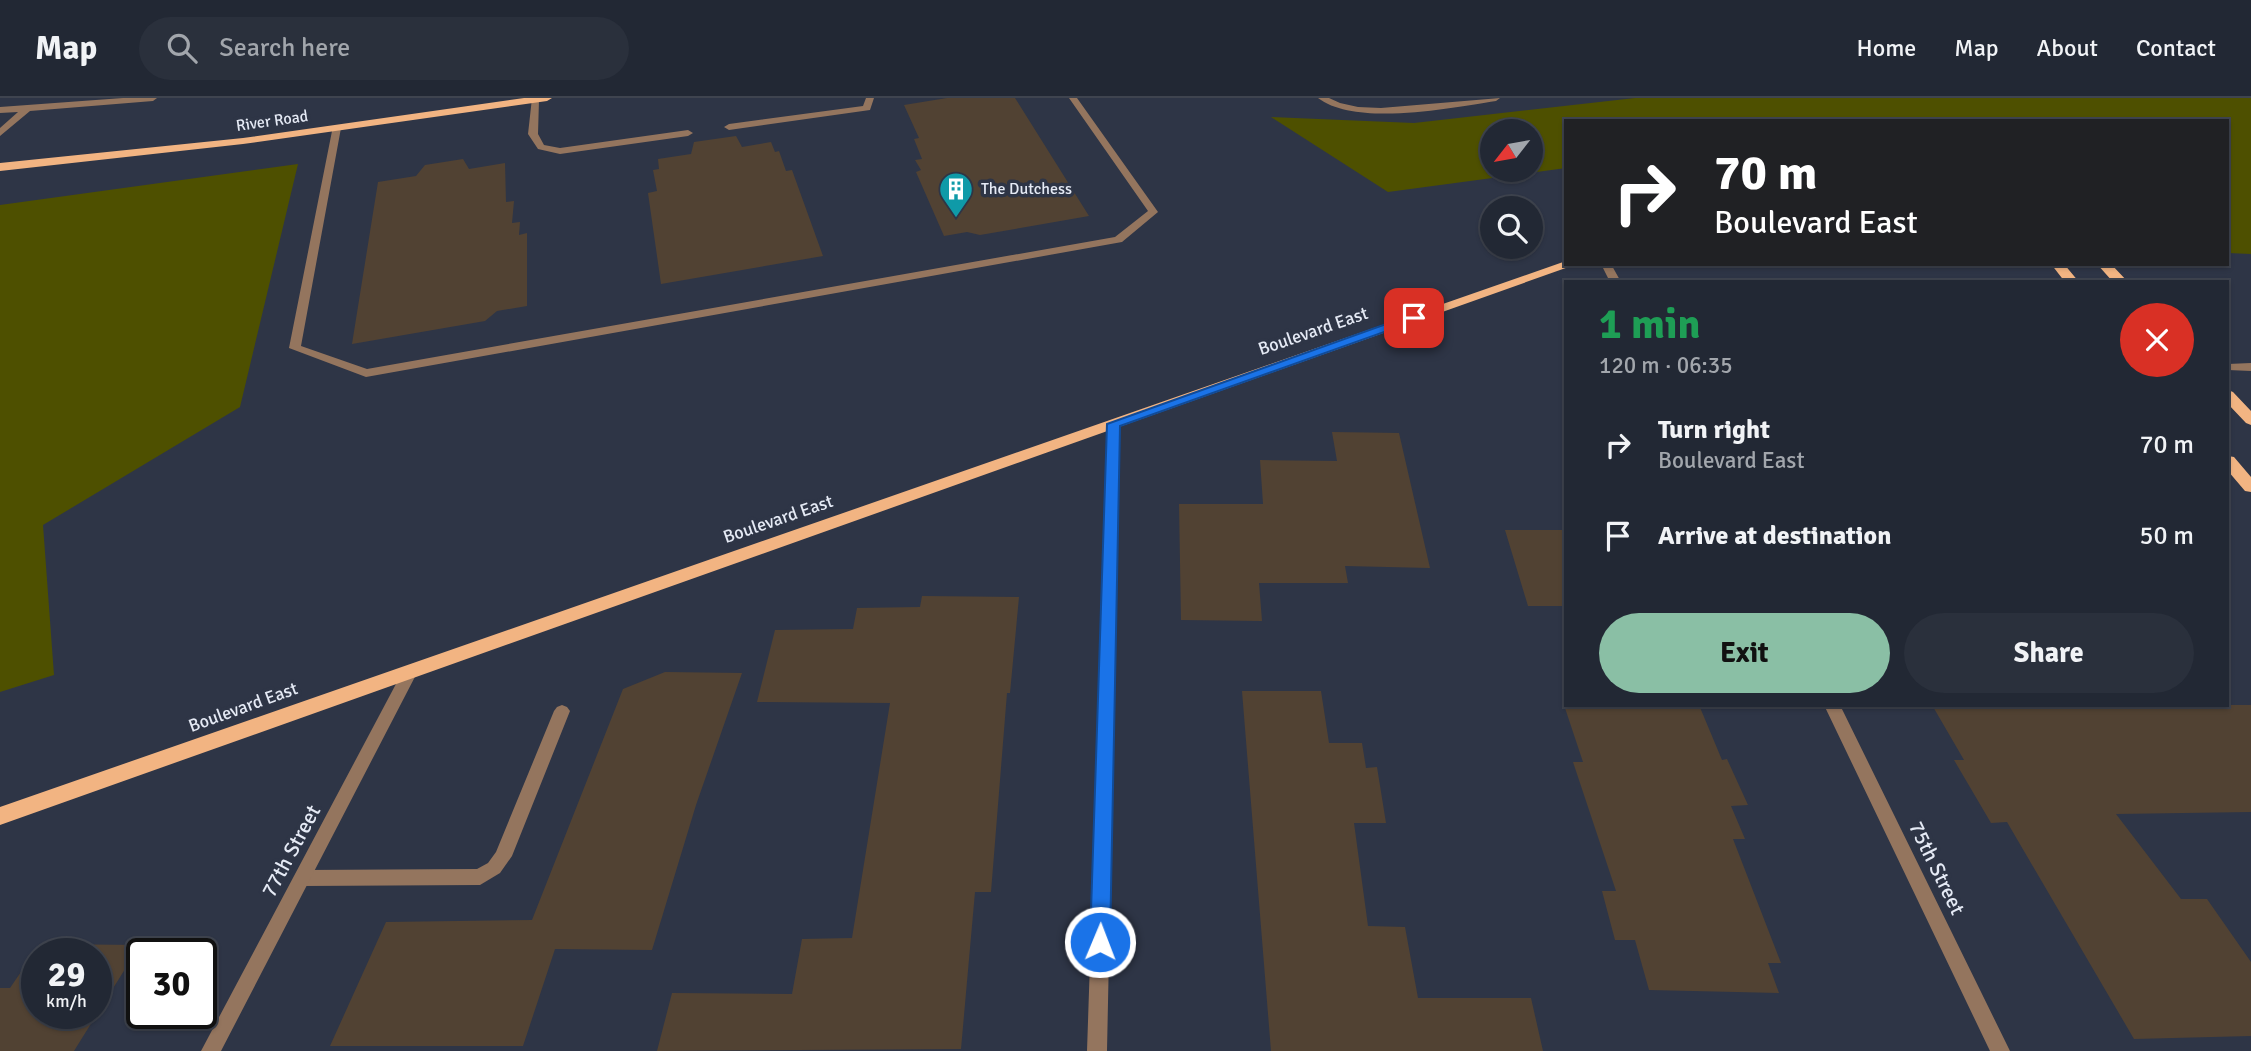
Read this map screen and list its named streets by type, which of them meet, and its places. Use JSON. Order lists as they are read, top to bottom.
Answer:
{
  "streets": {
    "main road": ["River Road", "Boulevard East"],
    "street": ["77th Street", "75th Street"]
  },
  "crossings": [
    ["Boulevard East", "77th Street"]
  ],
  "places": {
    "building": ["The Dutchess"]
  },
  "north": "bottom left",
  "page": {
    "header": "Map",
    "search": "Search here",
    "nav": [
      "Home",
      "Map",
      "About",
      "Contact"
    ],
    "turn": ["70 m", "Boulevard East"],
    "heading": ["1 min", "120 m · 06:35"],
    "list": [
      {
        "name": "Turn right",
        "note": "Boulevard East",
        "value": "70 m"
      },
      {
        "name": "Arrive at destination",
        "value": "50 m"
      }
    ],
    "buttons": ["Exit", "Share"],
    "speed": "29 km/h",
    "limit": "30"
  }
}
